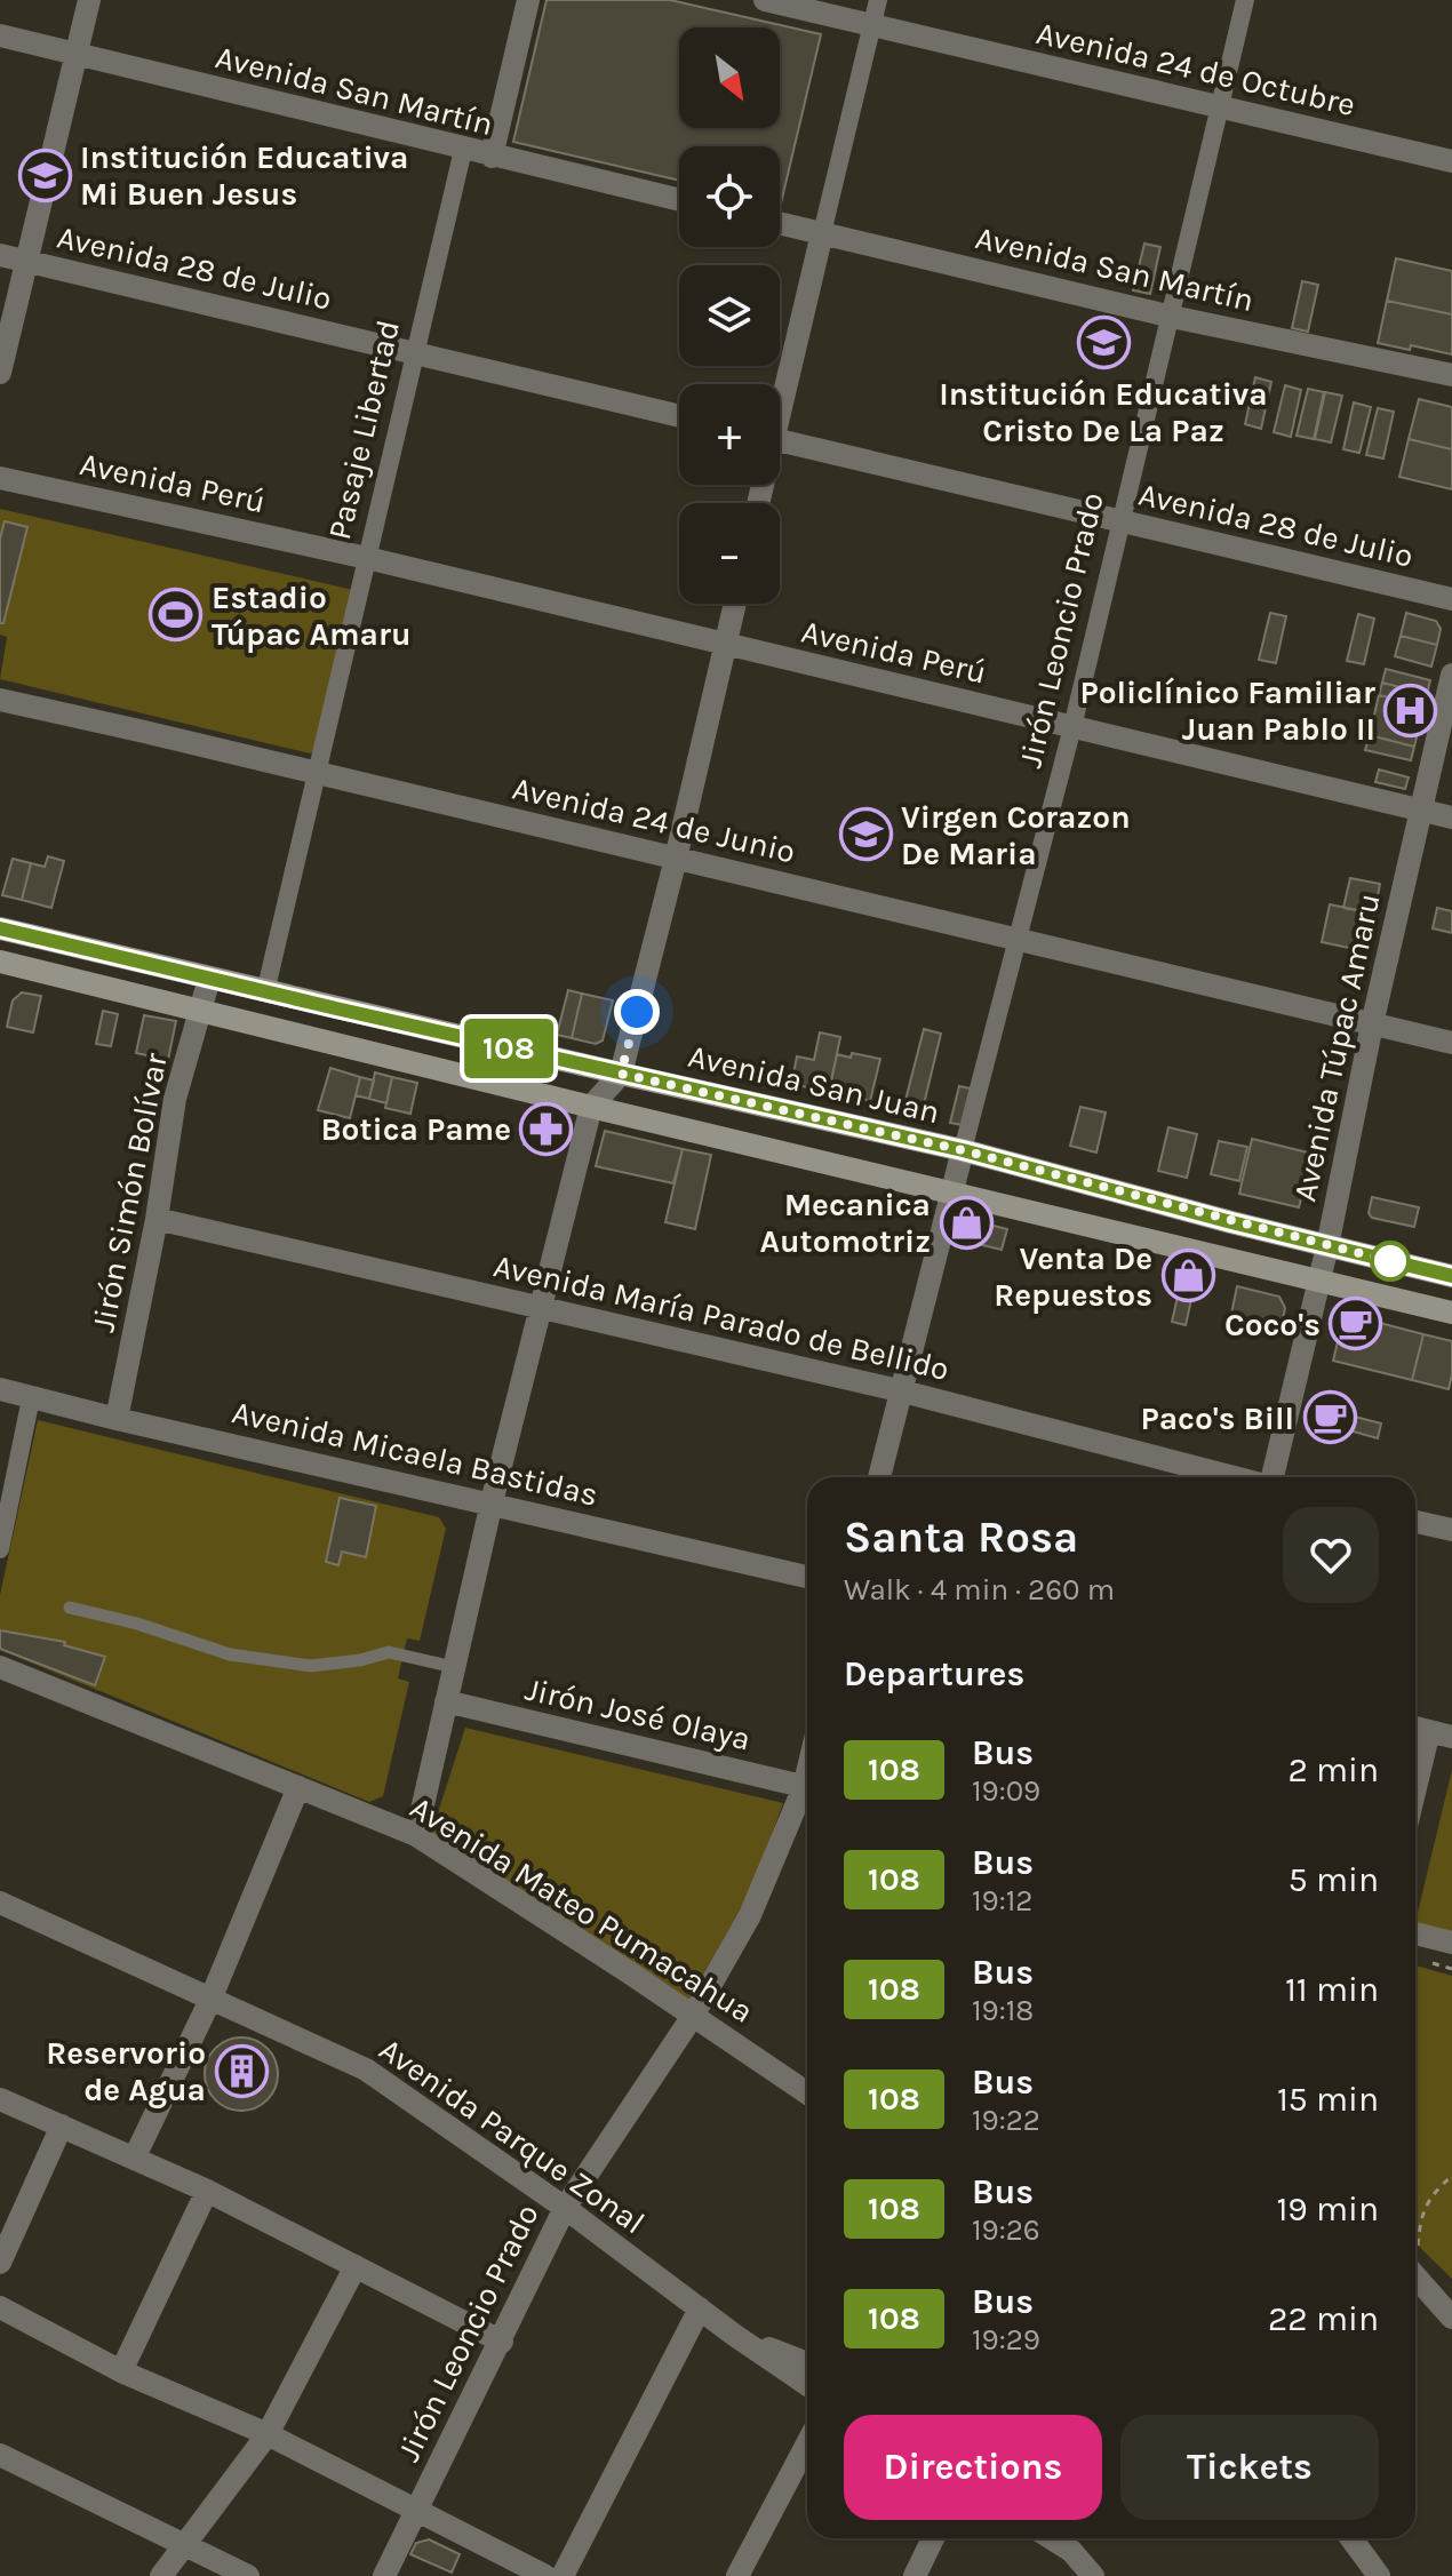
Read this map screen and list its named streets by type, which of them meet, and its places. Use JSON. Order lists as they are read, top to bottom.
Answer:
{
  "streets": {
    "main road": ["Avenida San Juan"],
    "street": [
      "Avenida 24 de Octubre",
      "Avenida San Martín",
      "Avenida 28 de Julio",
      "Pasaje Libertad",
      "Avenida Perú",
      "Jirón Leoncio Prado",
      "Avenida 24 de Junio",
      "Avenida Túpac Amaru",
      "Jirón Simón Bolívar",
      "Avenida María Parado de Bellido",
      "Avenida Micaela Bastidas",
      "Jirón José Olaya",
      "Avenida Mateo Pumacahua",
      "Avenida Parque Zonal"
    ]
  },
  "crossings": [
    ["Avenida 24 de Octubre", "Jirón Leoncio Prado"],
    ["Avenida San Martín", "Pasaje Libertad"],
    ["Avenida San Martín", "Jirón Leoncio Prado"],
    ["Avenida 28 de Julio", "Pasaje Libertad"],
    ["Avenida 28 de Julio", "Jirón Leoncio Prado"],
    ["Pasaje Libertad", "Avenida Perú"],
    ["Pasaje Libertad", "Avenida 24 de Junio"],
    ["Pasaje Libertad", "Avenida San Juan"],
    ["Avenida Perú", "Jirón Leoncio Prado"],
    ["Avenida Perú", "Avenida Túpac Amaru"],
    ["Jirón Leoncio Prado", "Avenida 24 de Junio"],
    ["Jirón Leoncio Prado", "Avenida San Juan"],
    ["Jirón Leoncio Prado", "Avenida María Parado de Bellido"],
    ["Jirón Leoncio Prado", "Avenida Mateo Pumacahua"],
    ["Jirón Leoncio Prado", "Avenida Parque Zonal"],
    ["Avenida 24 de Junio", "Avenida Túpac Amaru"],
    ["Avenida Túpac Amaru", "Avenida San Juan"],
    ["Avenida San Juan", "Jirón Simón Bolívar"],
    ["Jirón Simón Bolívar", "Avenida María Parado de Bellido"],
    ["Jirón Simón Bolívar", "Avenida Micaela Bastidas"]
  ],
  "places": {
    "school or university": ["Institución Educativa Mi Buen Jesus", "Institución Educativa Cristo De La Paz", "Virgen Corazon De Maria"],
    "sports": ["Estadio Túpac Amaru"],
    "hospital": ["Policlínico Familiar Juan Pablo II"],
    "pharmacy": ["Botica Pame"],
    "shop": ["Mecanica Automotriz", "Venta De Repuestos"],
    "cafe": ["Coco's", "Paco's Bill"],
    "building": ["Reservorio de Agua"]
  },
  "lines": ["bus line 108"],
  "north": "bottom right",
  "page": {
    "on_map": "108",
    "map_buttons": ["+", "−"],
    "heading": [
      ["Santa Rosa", "Walk · 4 min · 260 m"],
      "Departures"
    ],
    "list": [
      {
        "mark": "108",
        "name": "Bus",
        "note": "19:09",
        "value": "2 min"
      },
      {
        "mark": "108",
        "name": "Bus",
        "note": "19:12",
        "value": "5 min"
      },
      {
        "mark": "108",
        "name": "Bus",
        "note": "19:18",
        "value": "11 min"
      },
      {
        "mark": "108",
        "name": "Bus",
        "note": "19:22",
        "value": "15 min"
      },
      {
        "mark": "108",
        "name": "Bus",
        "note": "19:26",
        "value": "19 min"
      },
      {
        "mark": "108",
        "name": "Bus",
        "note": "19:29",
        "value": "22 min"
      }
    ],
    "buttons": ["Directions", "Tickets"]
  }
}
